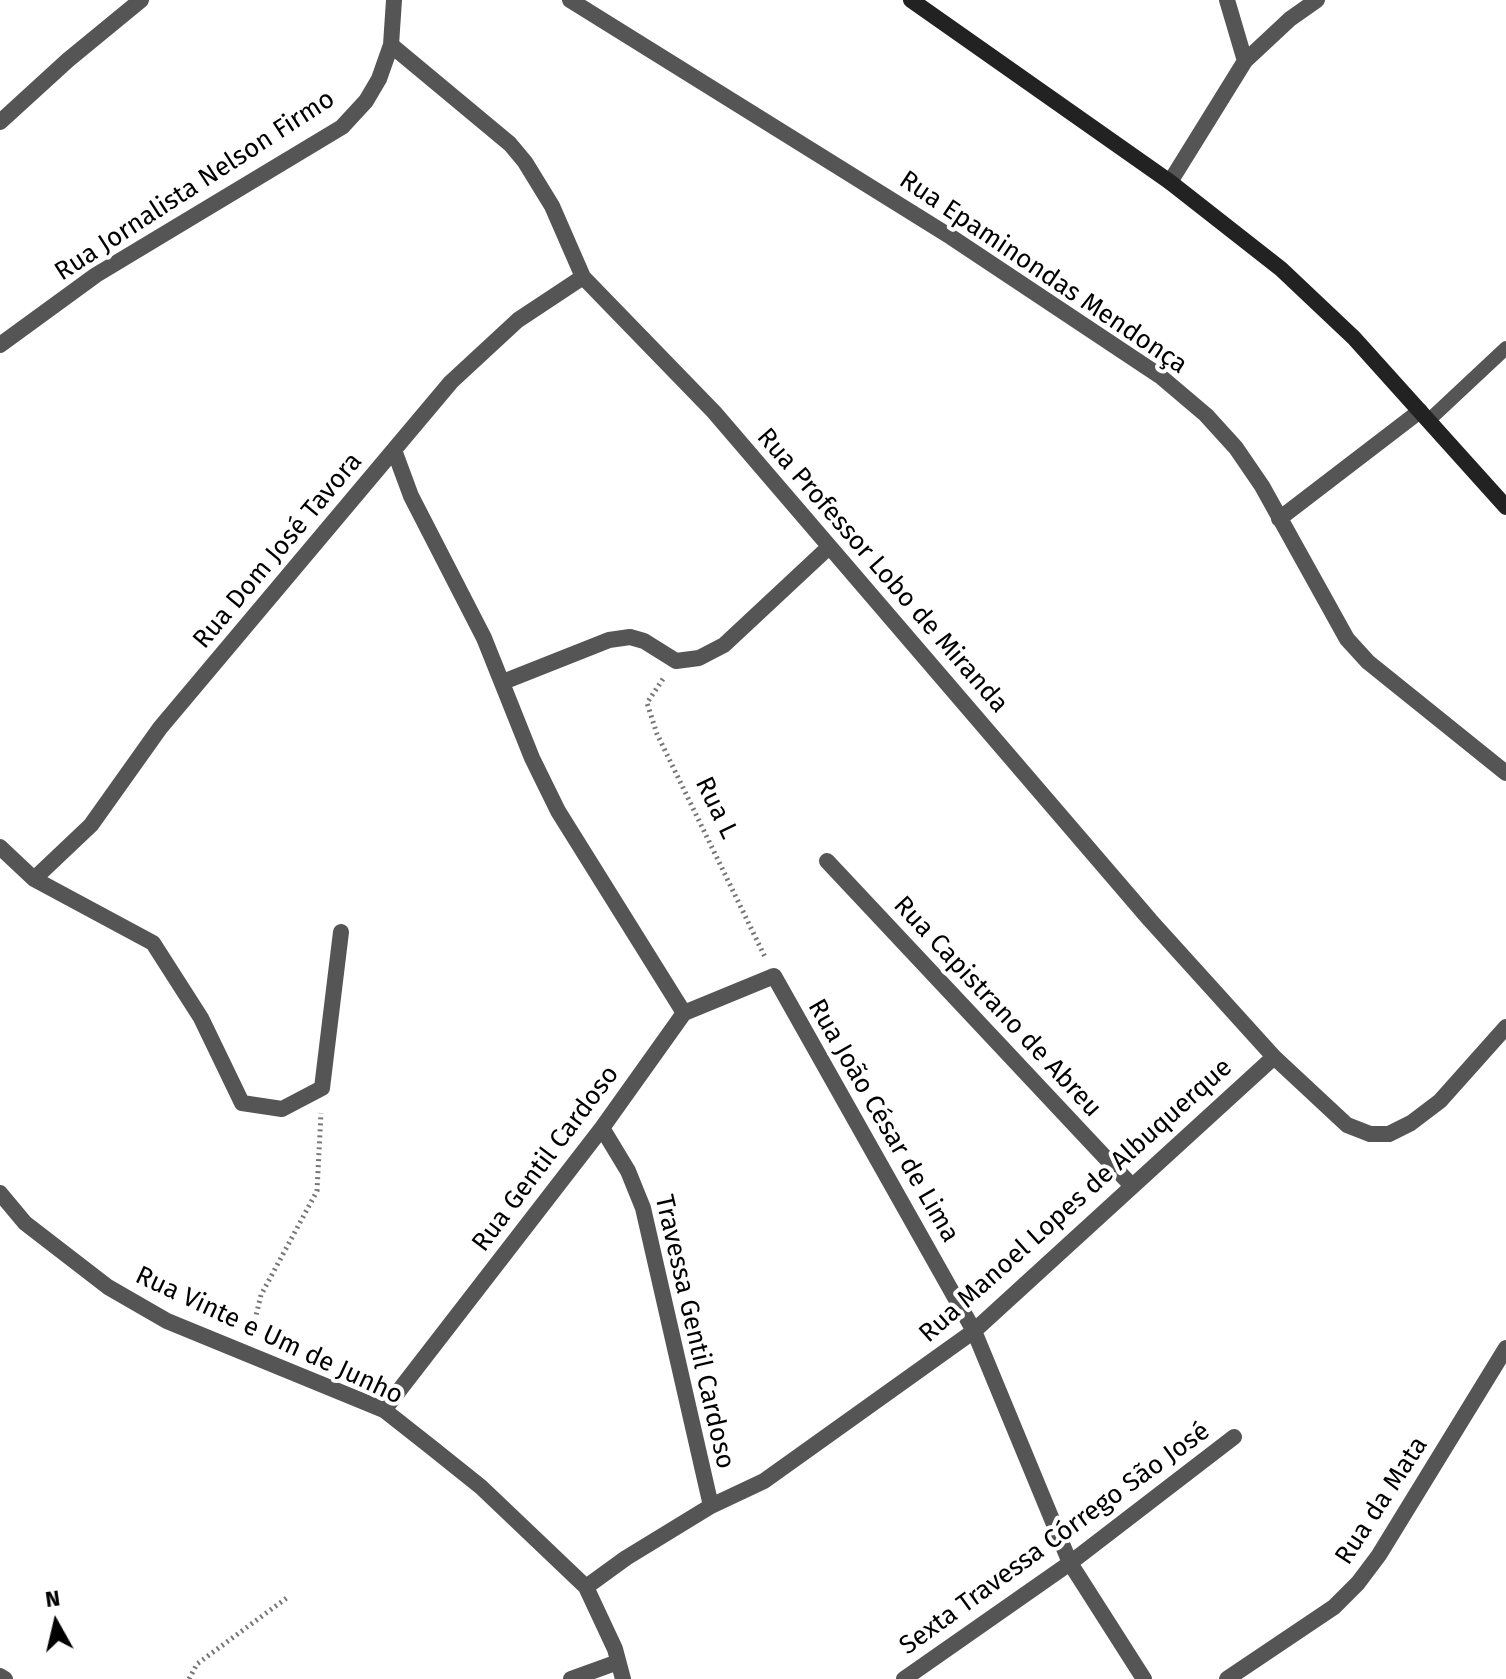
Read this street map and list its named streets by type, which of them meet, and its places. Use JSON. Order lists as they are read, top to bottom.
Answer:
{
  "streets": {
    "street": [
      "Rua Jornalista Nelson Firmo",
      "Rua Epaminondas Mendonça",
      "Rua Dom José Tavora",
      "Rua Professor Lobo de Miranda",
      "Rua Capistrano de Abreu",
      "Rua João César de Lima",
      "Rua Gentil Cardoso",
      "Rua Manoel Lopes de Albuquerque",
      "Travessa Gentil Cardoso",
      "Rua Vinte e Um de Junho",
      "Rua da Mata",
      "Sexta Travessa Córrego São José"
    ],
    "path": ["Rua L"]
  },
  "crossings": [
    ["Rua Jornalista Nelson Firmo", "Rua Professor Lobo de Miranda"],
    ["Rua Dom José Tavora", "Rua Professor Lobo de Miranda"],
    ["Rua Professor Lobo de Miranda", "Rua Manoel Lopes de Albuquerque"],
    ["Rua L", "Rua João César de Lima"],
    ["Rua Capistrano de Abreu", "Rua Manoel Lopes de Albuquerque"],
    ["Rua João César de Lima", "Rua Manoel Lopes de Albuquerque"],
    ["Rua João César de Lima", "Sexta Travessa Córrego São José"],
    ["Rua Gentil Cardoso", "Travessa Gentil Cardoso"],
    ["Rua Gentil Cardoso", "Rua Vinte e Um de Junho"],
    ["Rua Manoel Lopes de Albuquerque", "Travessa Gentil Cardoso"],
    ["Rua Manoel Lopes de Albuquerque", "Rua Vinte e Um de Junho"]
  ],
  "north": "top"
}
